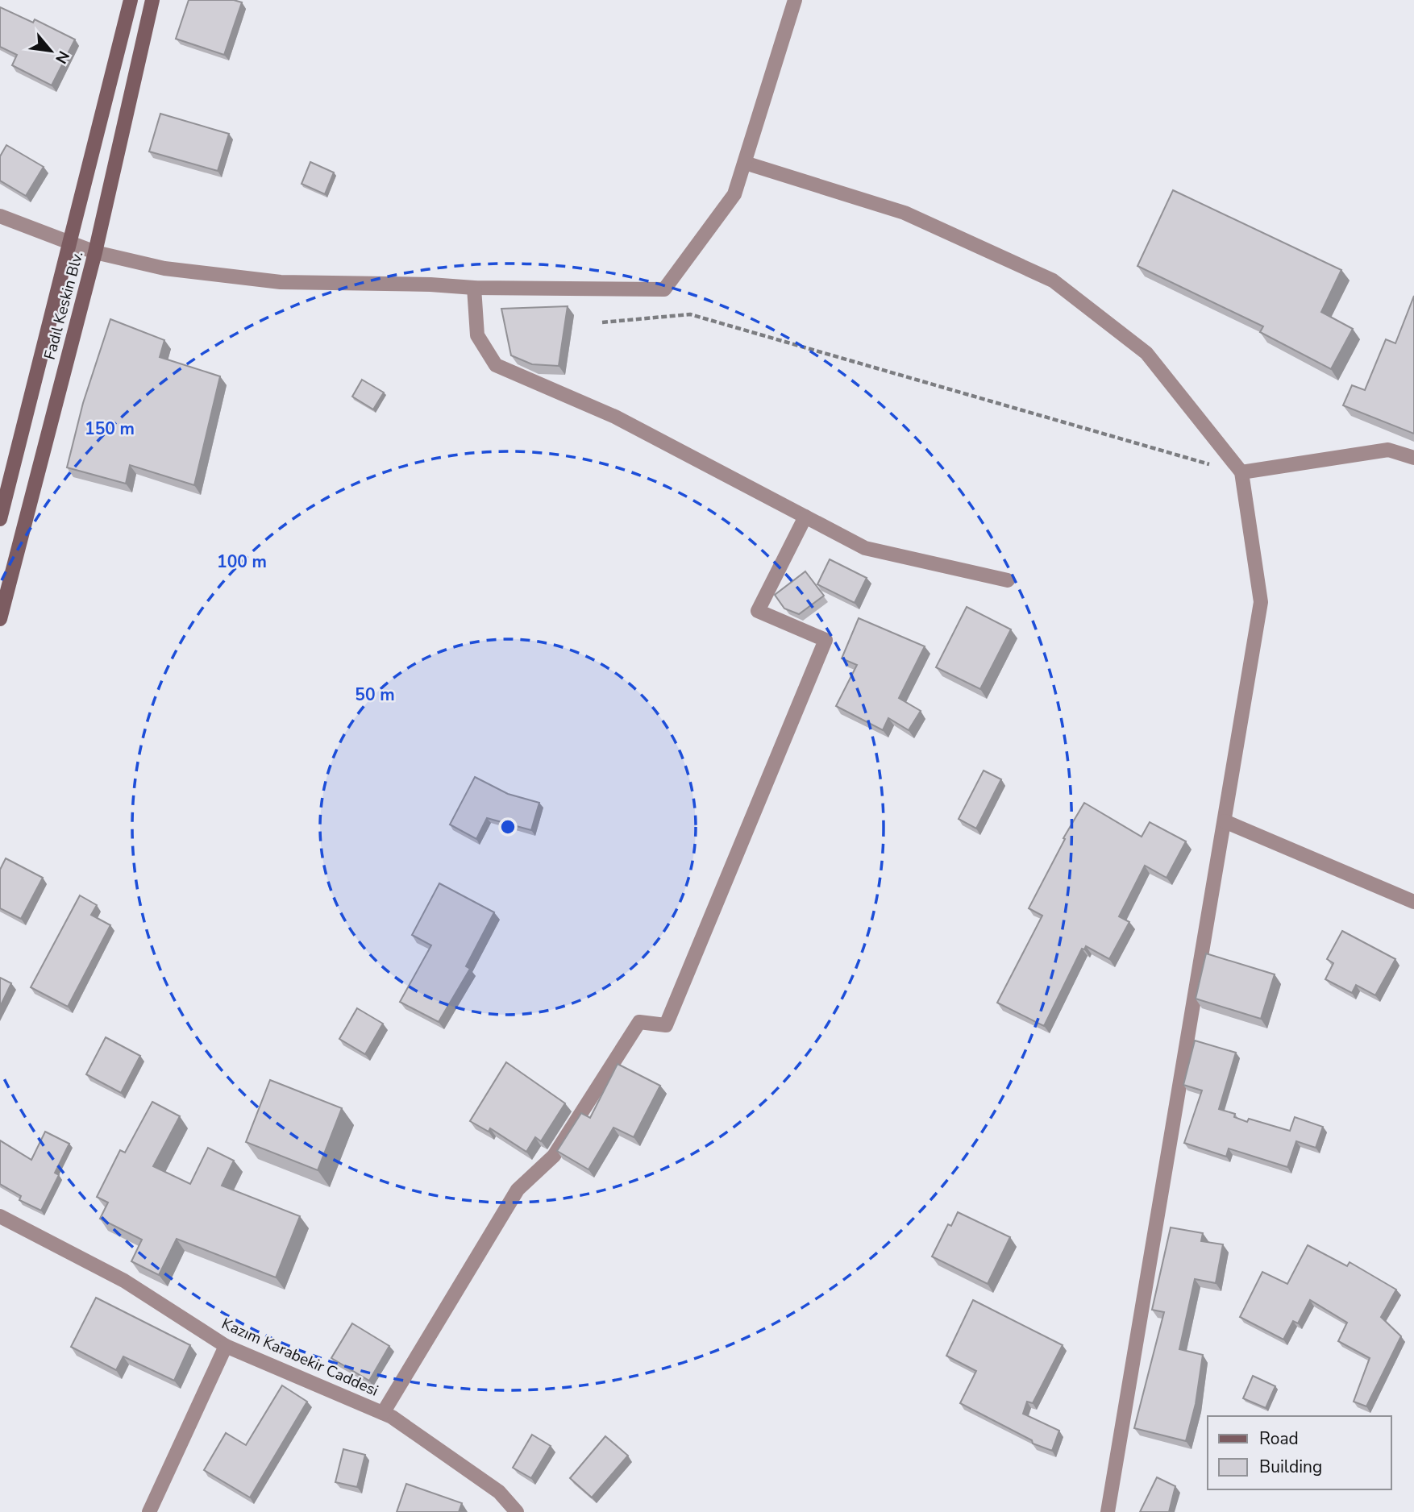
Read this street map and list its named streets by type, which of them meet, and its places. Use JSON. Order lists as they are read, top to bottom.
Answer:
{
  "streets": {
    "street": ["Fadıl Keskin Blv.", "Kazım Karabekir Caddesi"]
  },
  "legend": ["Road", "Building"],
  "north": "bottom right",
  "rings": ["150 m", "100 m", "50 m"]
}
